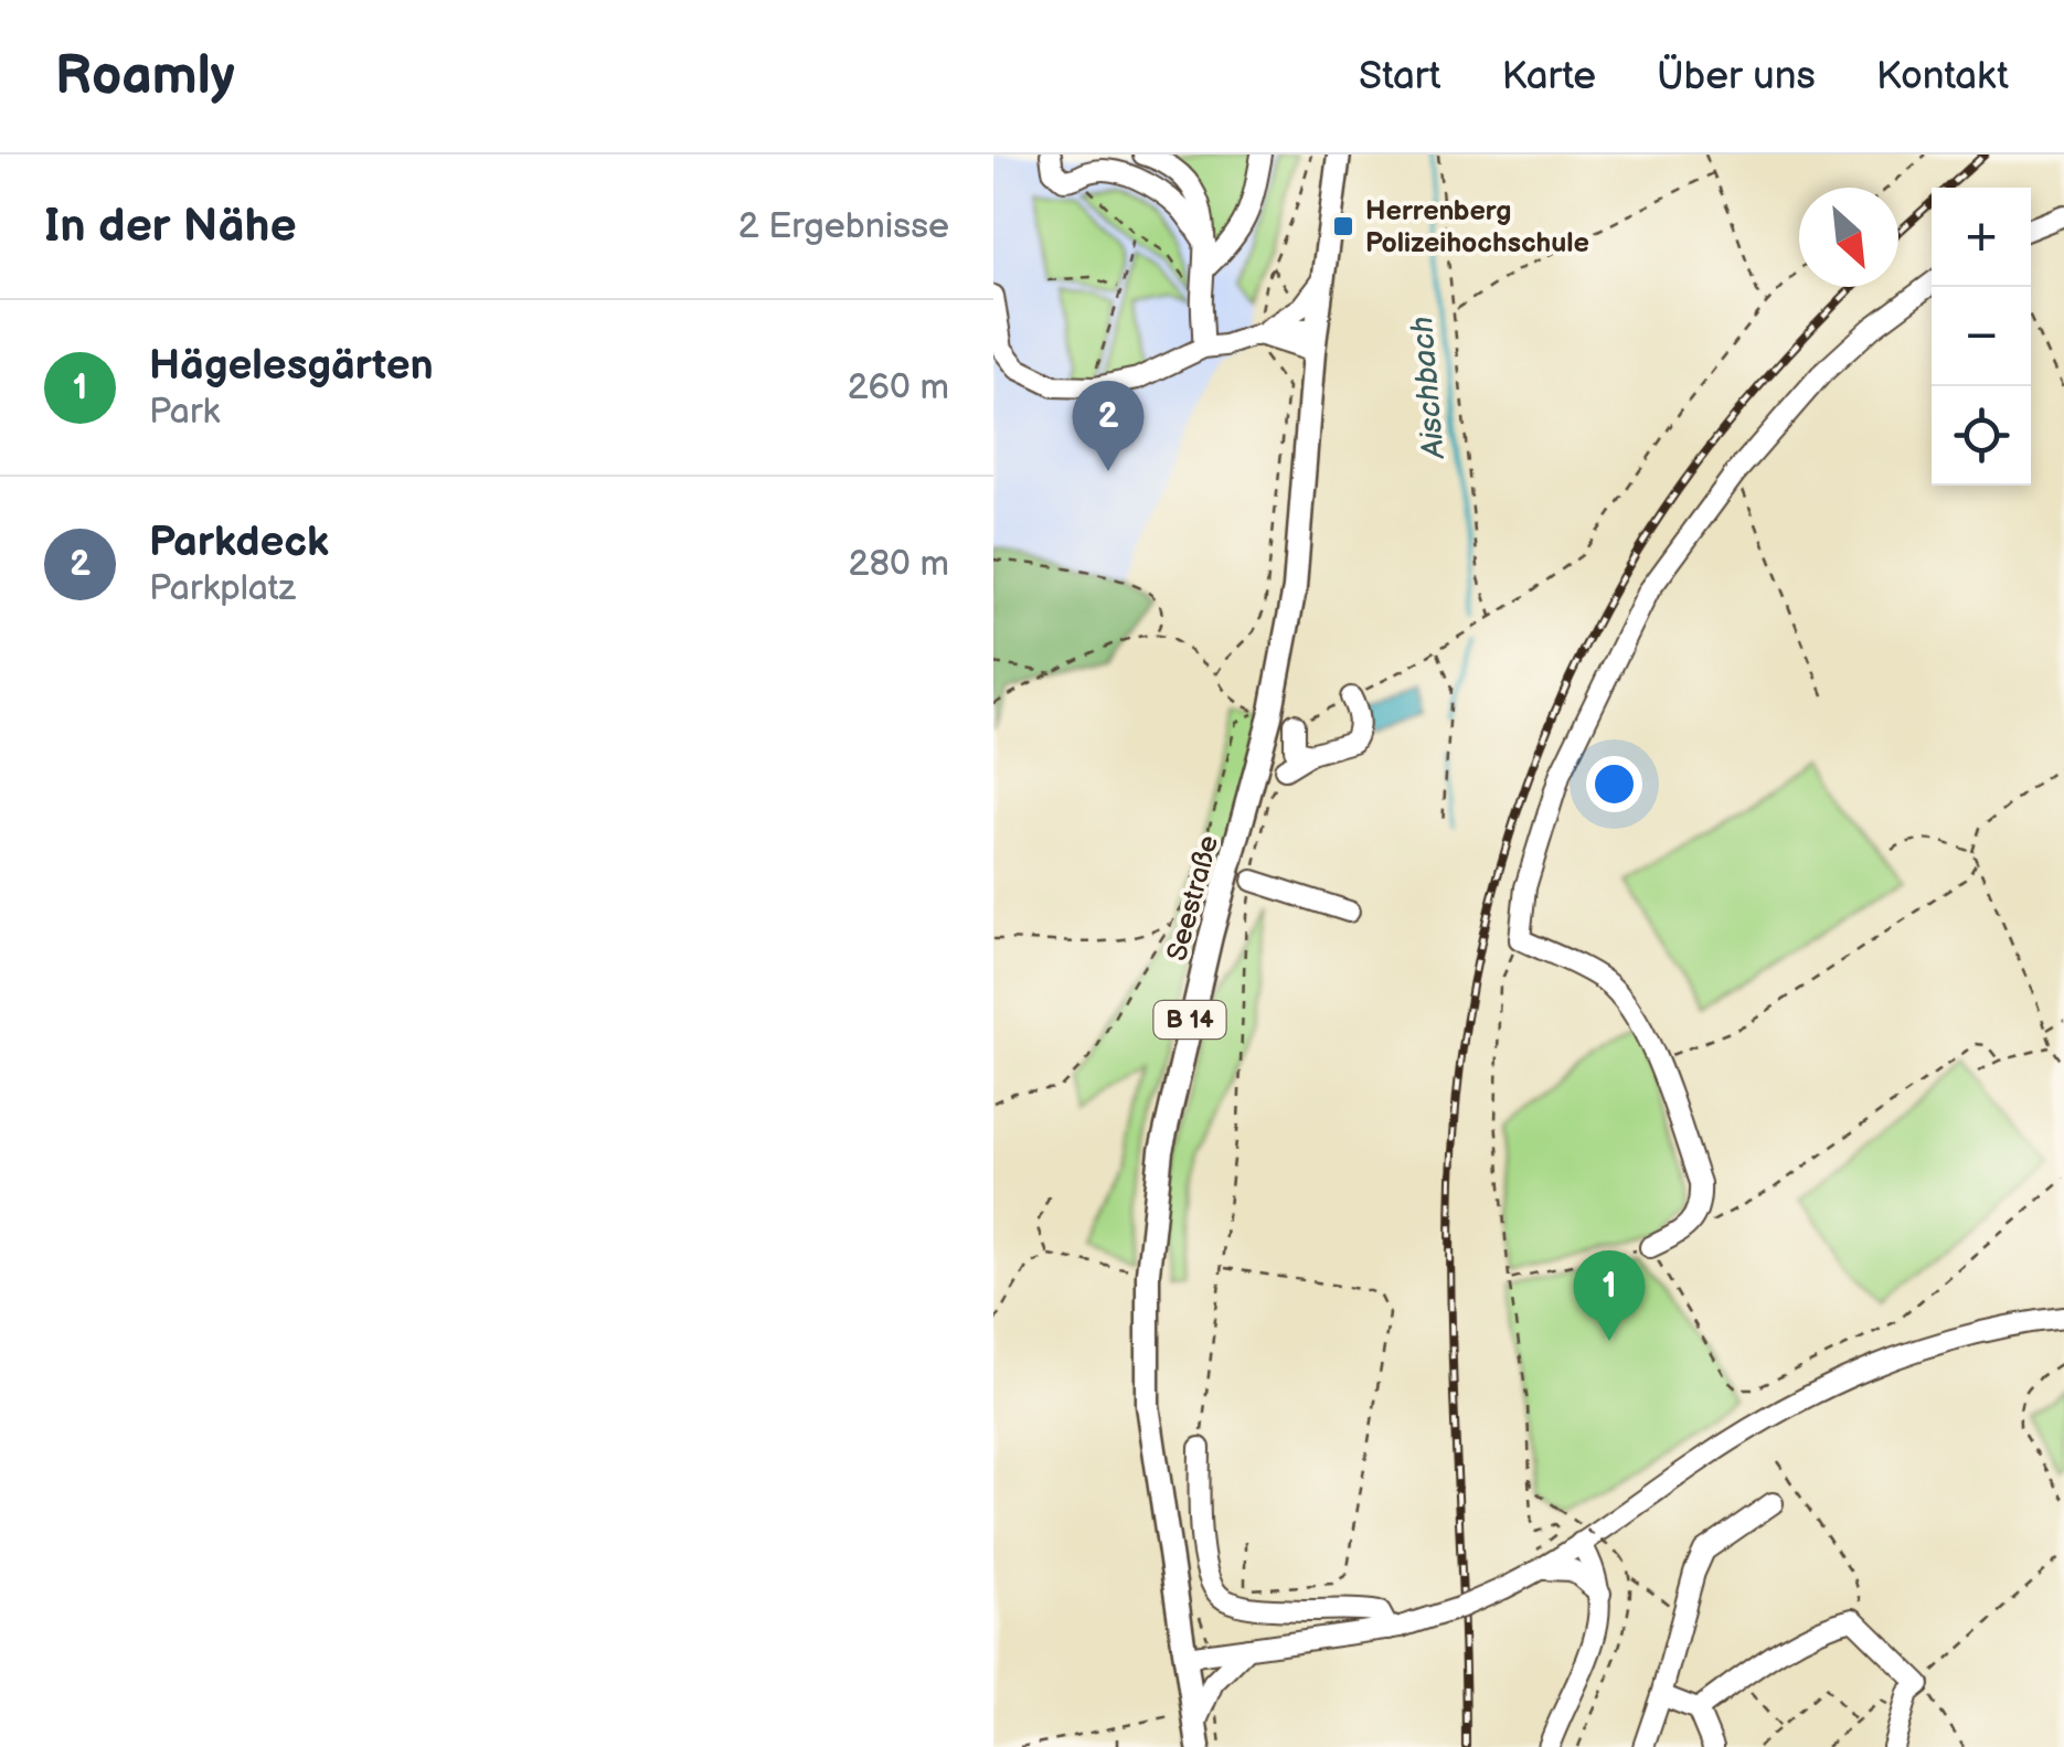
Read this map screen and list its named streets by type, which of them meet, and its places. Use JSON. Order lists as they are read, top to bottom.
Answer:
{
  "streets": {
    "main road": ["Seestraße", "B 14"]
  },
  "crossings": [
    ["Seestraße", "B 14"]
  ],
  "water": ["Aischbach"],
  "places": {
    "transit": ["Herrenberg Polizeihochschule"]
  },
  "north": "bottom right",
  "page": {
    "header": "Roamly",
    "nav": [
      "Start",
      "Karte",
      "Über uns",
      "Kontakt"
    ],
    "heading": ["In der Nähe", "2 Ergebnisse"],
    "map_buttons": ["+", "−"],
    "list": [
      {
        "mark": "1",
        "name": "Hägelesgärten",
        "note": "Park",
        "value": "260 m"
      },
      {
        "mark": "2",
        "name": "Parkdeck",
        "note": "Parkplatz",
        "value": "280 m"
      }
    ],
    "pins": ["2", "1"]
  }
}
